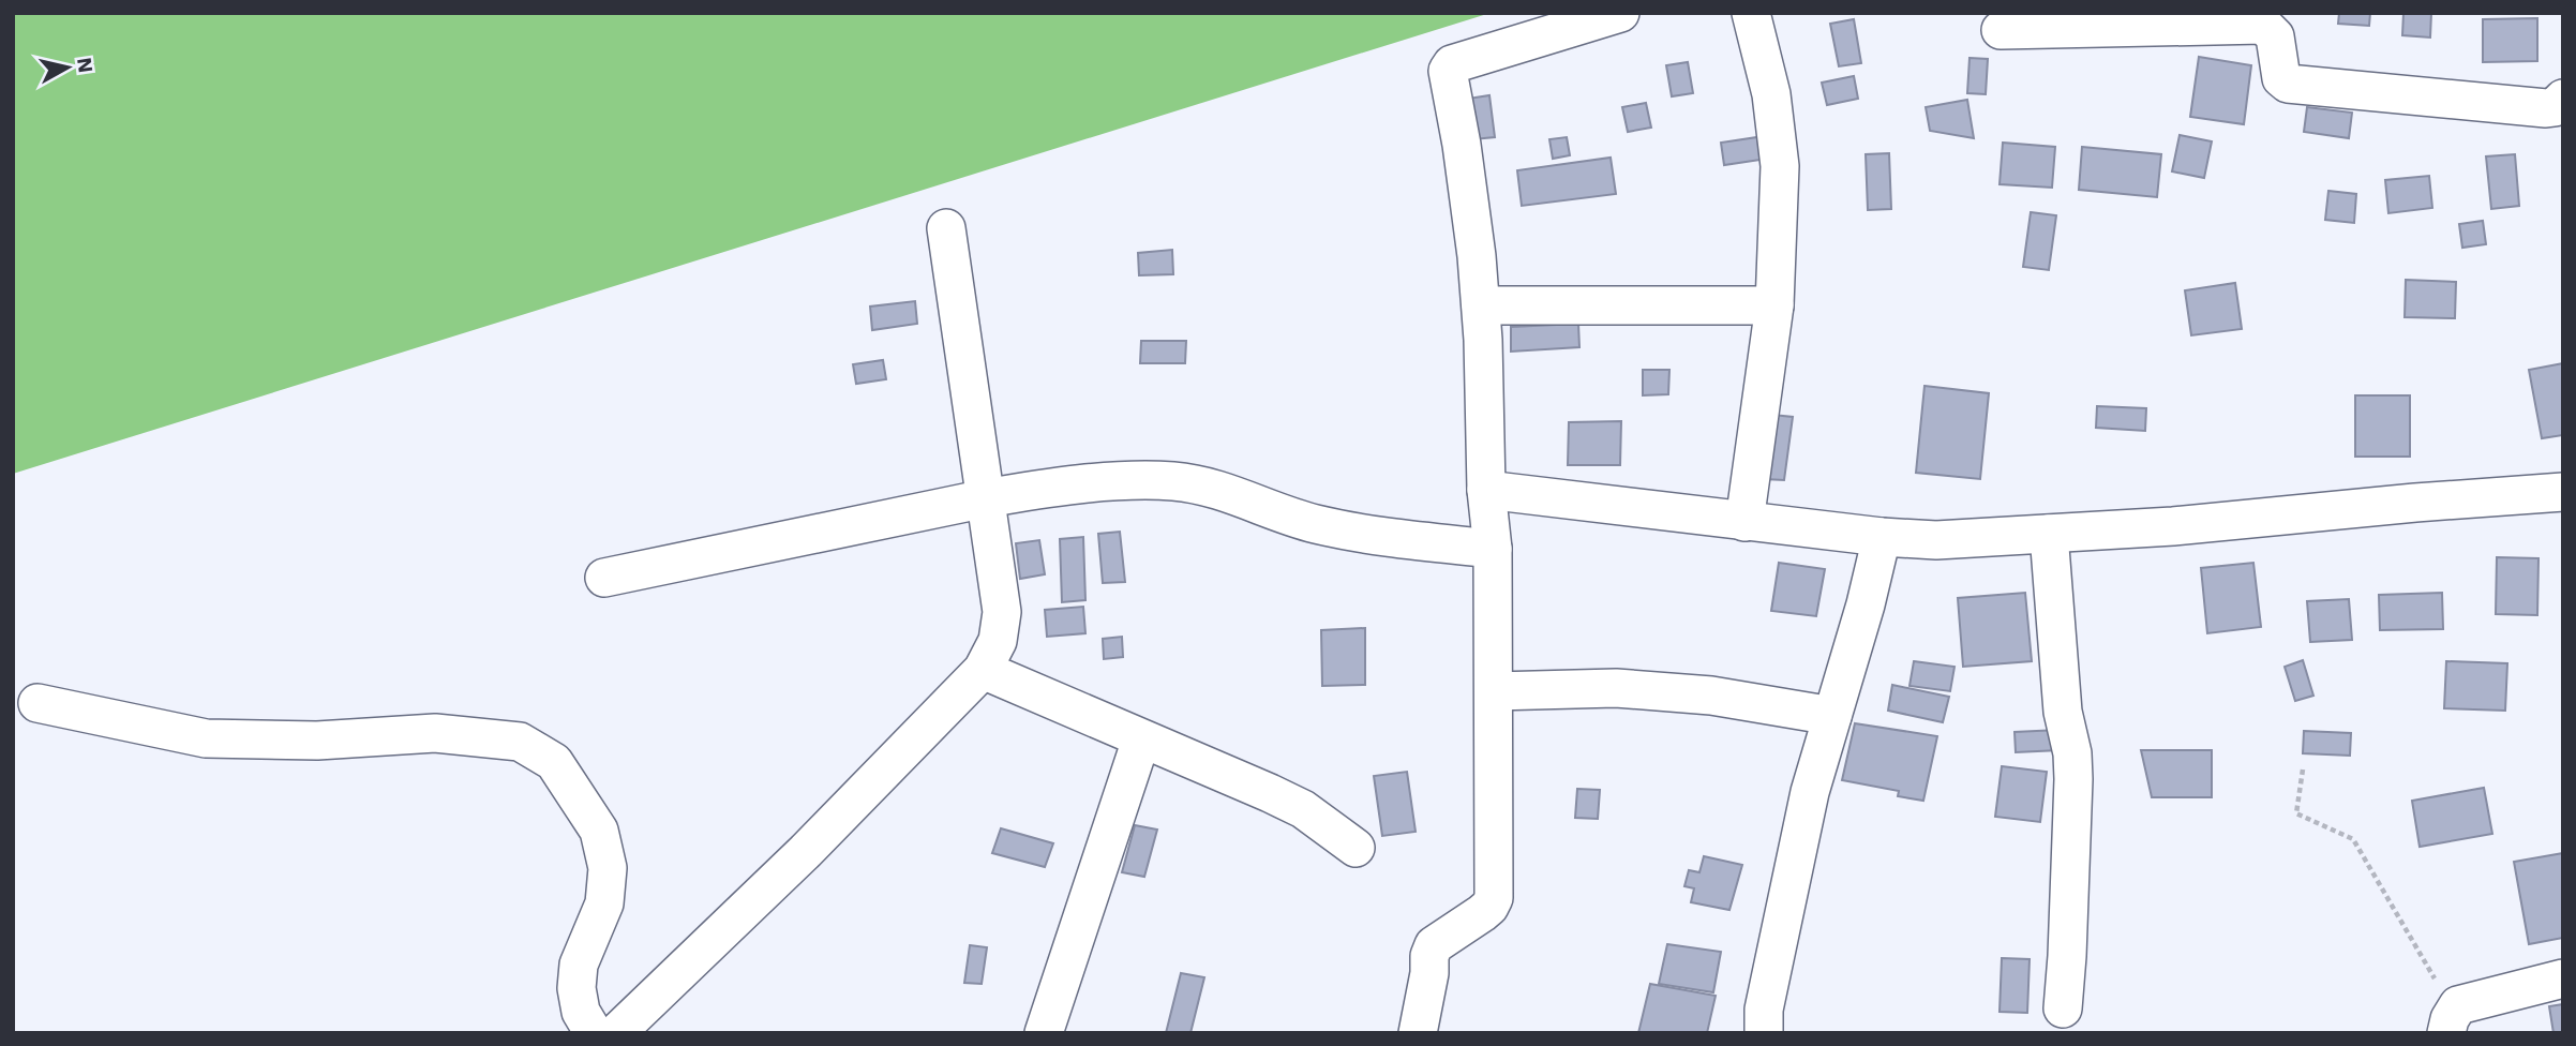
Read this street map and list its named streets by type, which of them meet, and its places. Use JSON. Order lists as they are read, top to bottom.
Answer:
{
  "north": "right"
}
